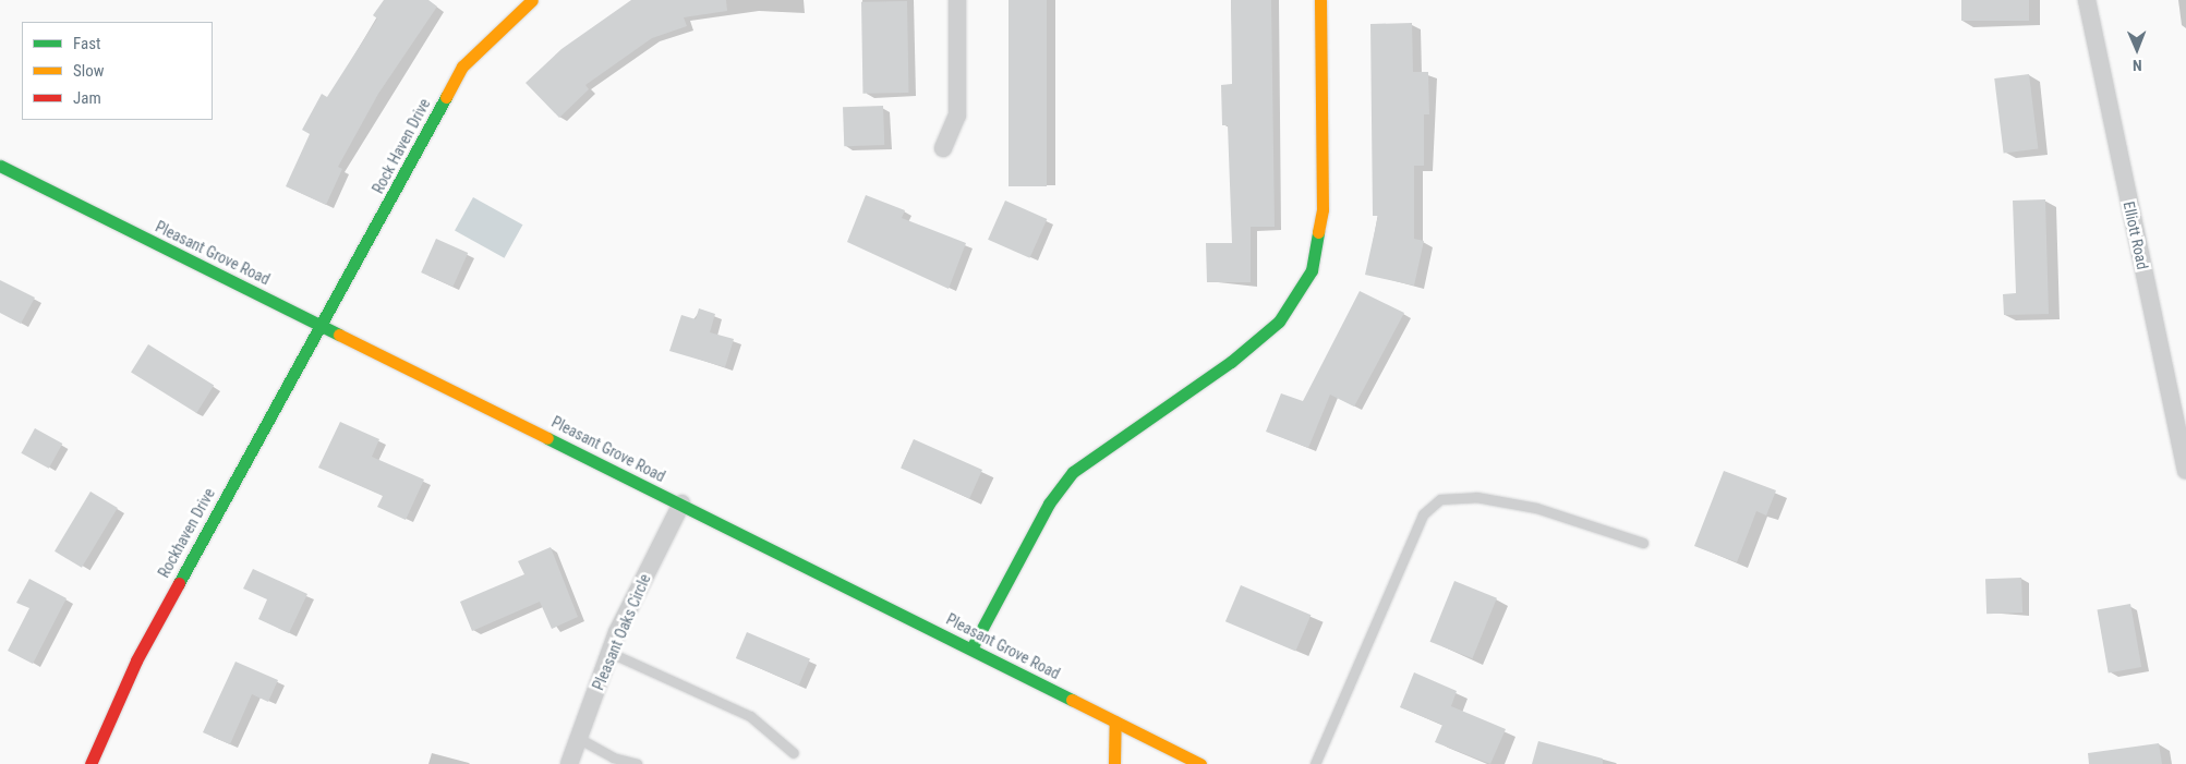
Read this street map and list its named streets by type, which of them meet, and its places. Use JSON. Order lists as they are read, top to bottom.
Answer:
{
  "streets": {
    "street": [
      "Rock Haven Drive",
      "Elliott Road",
      "Pleasant Grove Road",
      "Rockhaven Drive",
      "Pleasant Oaks Circle"
    ]
  },
  "crossings": [
    ["Rock Haven Drive", "Pleasant Grove Road"],
    ["Rock Haven Drive", "Rockhaven Drive"],
    ["Pleasant Grove Road", "Rockhaven Drive"],
    ["Pleasant Grove Road", "Pleasant Oaks Circle"]
  ],
  "legend": ["Fast", "Slow", "Jam"],
  "north": "bottom"
}
